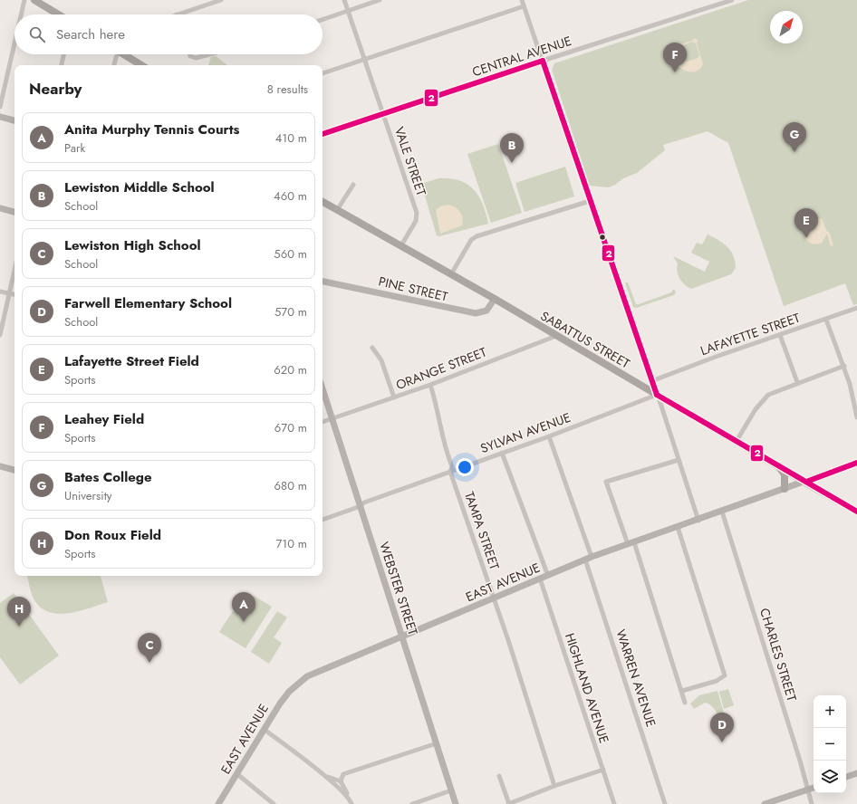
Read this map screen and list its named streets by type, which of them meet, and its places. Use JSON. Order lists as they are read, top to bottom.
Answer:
{
  "streets": {
    "main road": [
      "CENTRAL AVENUE",
      "PINE STREET",
      "SABATTUS STREET",
      "EAST AVENUE",
      "WEBSTER STREET"
    ],
    "street": [
      "VALE STREET",
      "LAFAYETTE STREET",
      "ORANGE STREET",
      "SYLVAN AVENUE",
      "TAMPA STREET",
      "CHARLES STREET",
      "WARREN AVENUE",
      "HIGHLAND AVENUE"
    ]
  },
  "crossings": [
    ["CENTRAL AVENUE", "VALE STREET"],
    ["VALE STREET", "SABATTUS STREET"],
    ["PINE STREET", "SABATTUS STREET"],
    ["SABATTUS STREET", "ORANGE STREET"],
    ["SABATTUS STREET", "SYLVAN AVENUE"],
    ["SABATTUS STREET", "EAST AVENUE"],
    ["ORANGE STREET", "TAMPA STREET"],
    ["ORANGE STREET", "WEBSTER STREET"],
    ["SYLVAN AVENUE", "TAMPA STREET"],
    ["SYLVAN AVENUE", "WEBSTER STREET"],
    ["SYLVAN AVENUE", "WARREN AVENUE"],
    ["TAMPA STREET", "EAST AVENUE"],
    ["EAST AVENUE", "WEBSTER STREET"],
    ["EAST AVENUE", "CHARLES STREET"],
    ["EAST AVENUE", "WARREN AVENUE"],
    ["EAST AVENUE", "HIGHLAND AVENUE"]
  ],
  "lines": ["transit line 2"],
  "north": "top right",
  "page": {
    "search": "Search here",
    "pins": [
      "F",
      "G",
      "B",
      "E",
      "A",
      "H",
      "C",
      "D"
    ],
    "heading": ["Nearby", "8 results"],
    "list": [
      {
        "mark": "A",
        "name": "Anita Murphy Tennis Courts",
        "note": "Park",
        "value": "410 m"
      },
      {
        "mark": "B",
        "name": "Lewiston Middle School",
        "note": "School",
        "value": "460 m"
      },
      {
        "mark": "C",
        "name": "Lewiston High School",
        "note": "School",
        "value": "560 m"
      },
      {
        "mark": "D",
        "name": "Farwell Elementary School",
        "note": "School",
        "value": "570 m"
      },
      {
        "mark": "E",
        "name": "Lafayette Street Field",
        "note": "Sports",
        "value": "620 m"
      },
      {
        "mark": "F",
        "name": "Leahey Field",
        "note": "Sports",
        "value": "670 m"
      },
      {
        "mark": "G",
        "name": "Bates College",
        "note": "University",
        "value": "680 m"
      },
      {
        "mark": "H",
        "name": "Don Roux Field",
        "note": "Sports",
        "value": "710 m"
      }
    ],
    "map_buttons": ["+", "−"]
  }
}
